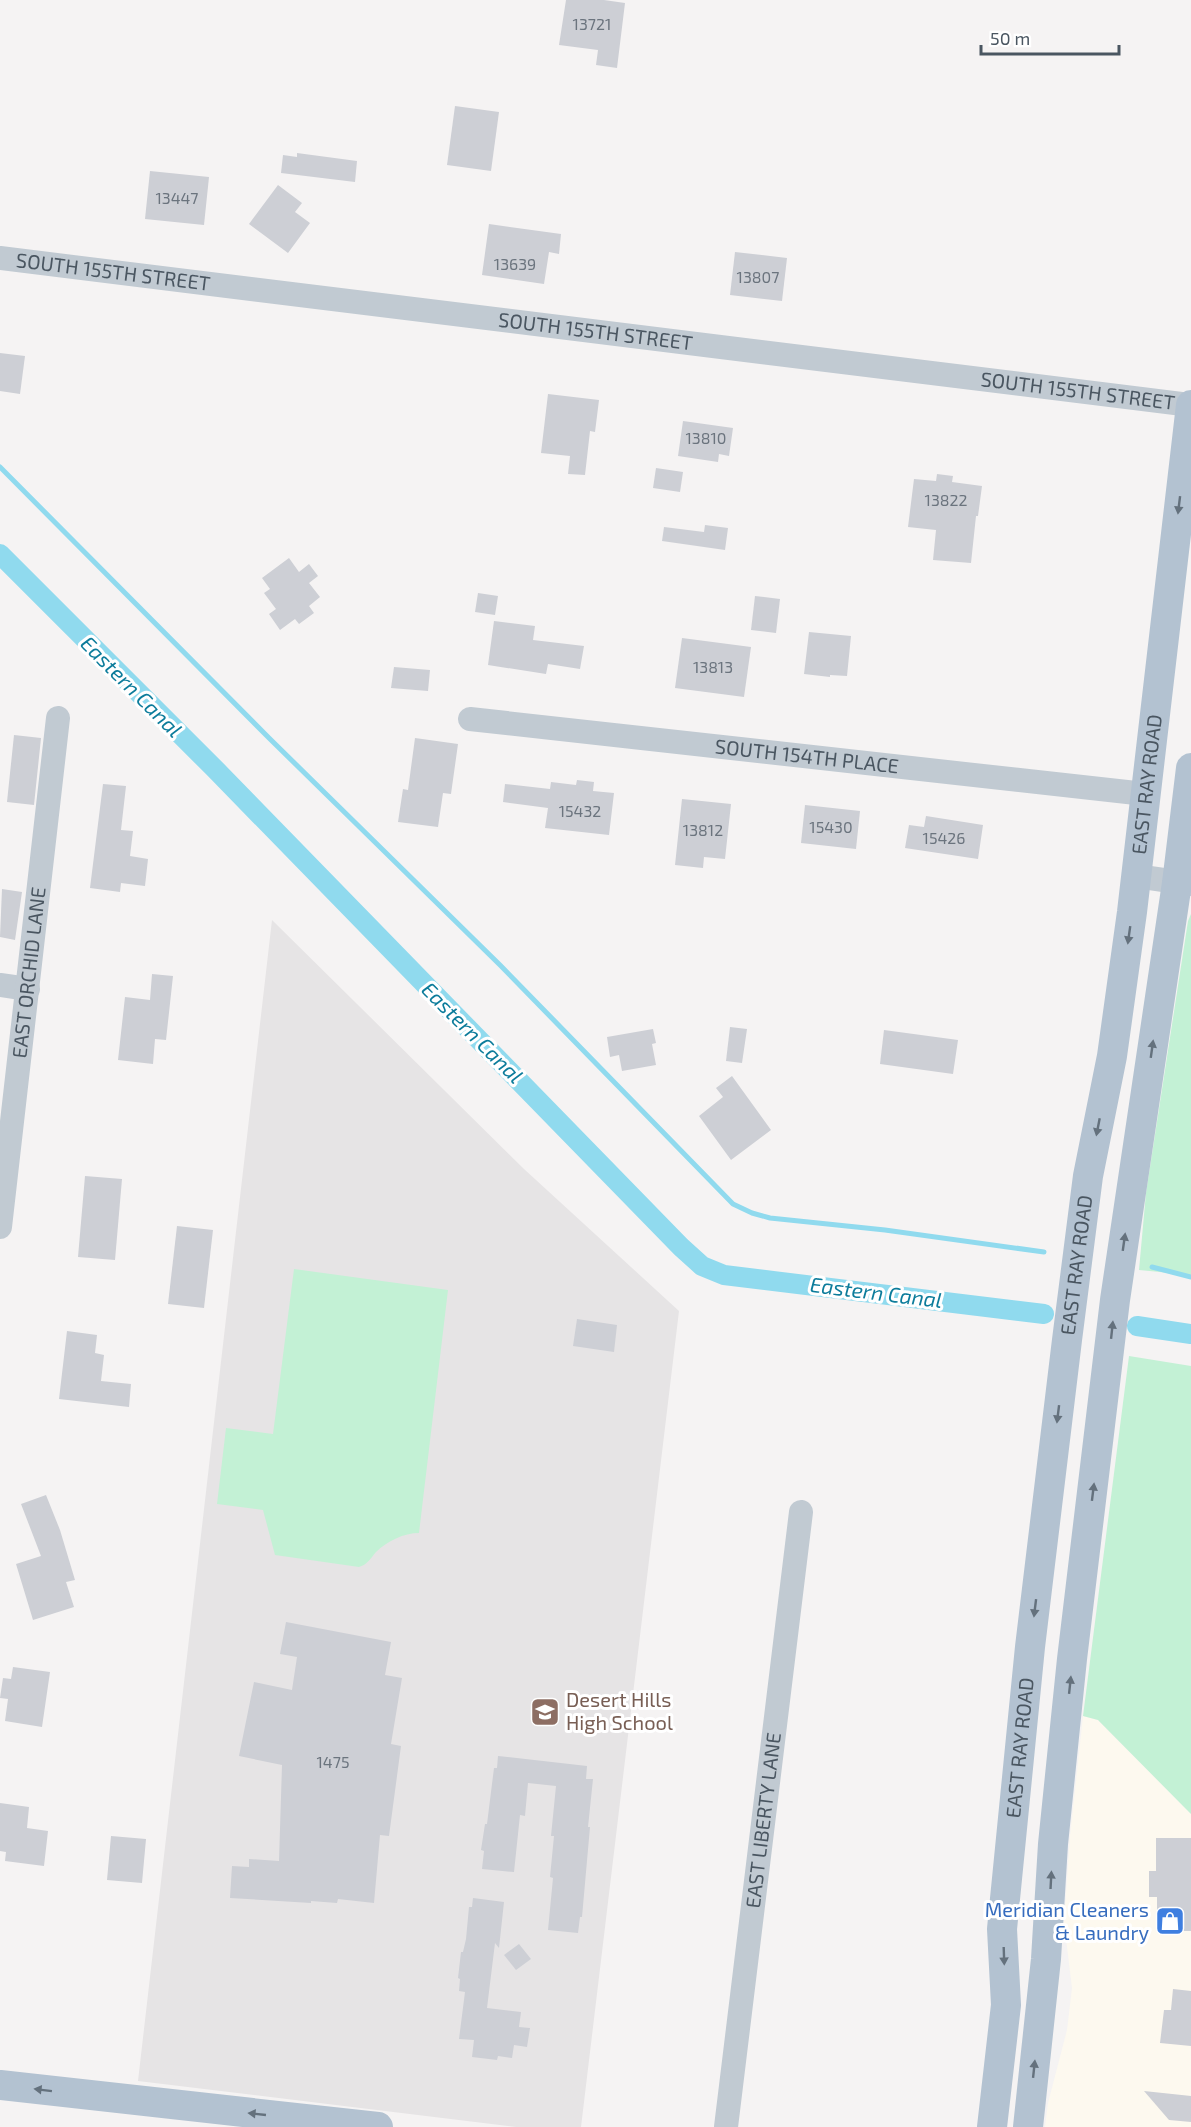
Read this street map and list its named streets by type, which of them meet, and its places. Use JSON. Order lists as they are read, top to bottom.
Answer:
{
  "streets": {
    "main road": ["EAST RAY ROAD"],
    "street": [
      "SOUTH 155TH STREET",
      "SOUTH 154TH PLACE",
      "EAST ORCHID LANE",
      "EAST LIBERTY LANE"
    ]
  },
  "crossings": [
    ["SOUTH 155TH STREET", "EAST RAY ROAD"],
    ["SOUTH 154TH PLACE", "EAST RAY ROAD"]
  ],
  "water": ["Eastern Canal"],
  "places": {
    "school or university": ["Desert Hills High School"],
    "shop": ["Meridian Cleaners & Laundry"]
  },
  "house_numbers": [
    "13721",
    "13447",
    "13639",
    "13807",
    "13810",
    "13822",
    "13813",
    "15432",
    "15430",
    "13812",
    "15426",
    "1475"
  ],
  "scale_bar": "50 m"
}
